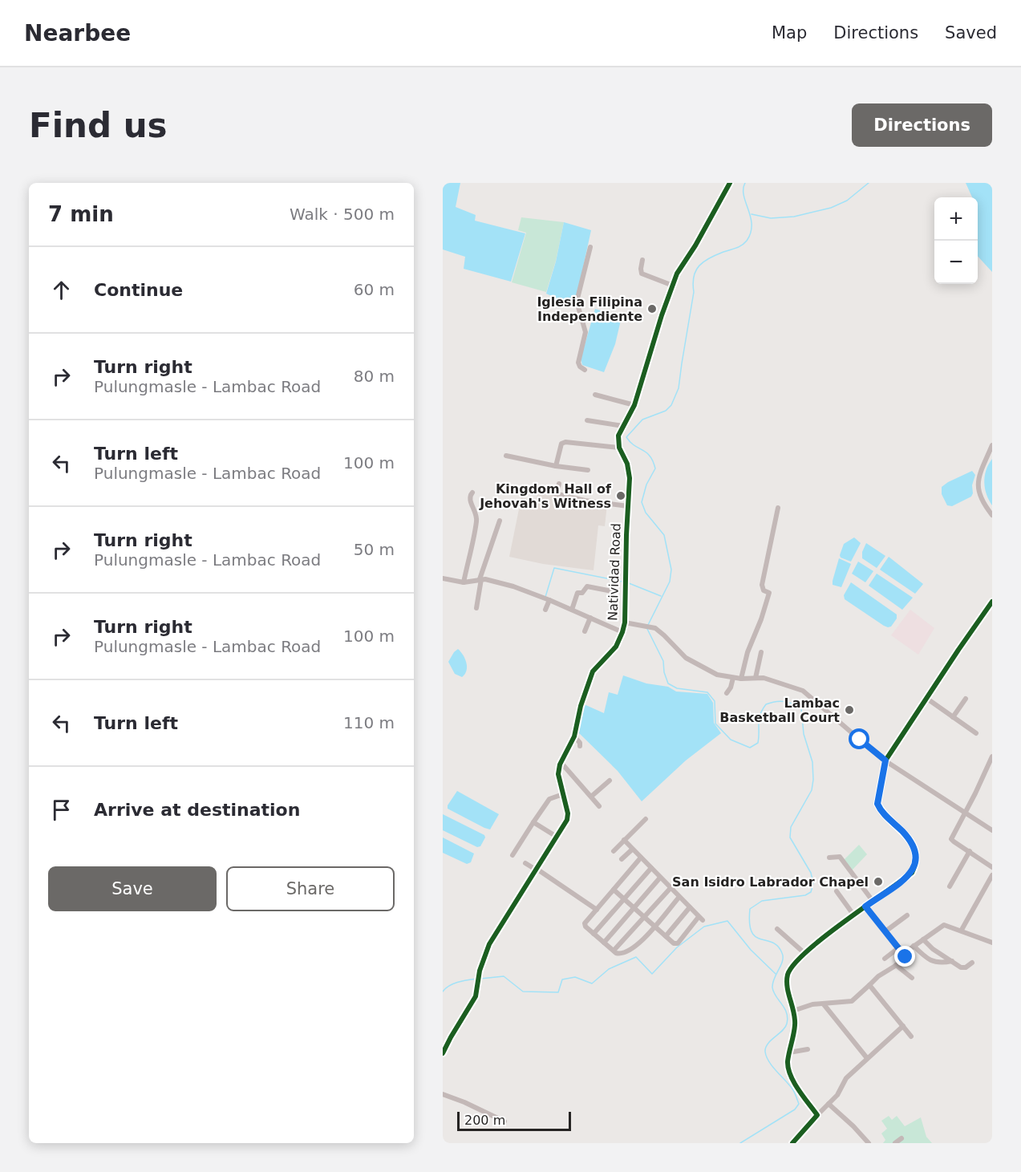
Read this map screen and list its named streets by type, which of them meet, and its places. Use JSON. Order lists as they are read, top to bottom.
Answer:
{
  "streets": {
    "street": ["Natividad Road"]
  },
  "places": [
    "Iglesia Filipina Independiente",
    "Kingdom Hall of Jehovah's Witness",
    "Lambac Basketball Court",
    "San Isidro Labrador Chapel"
  ],
  "scale_bar": "200 m",
  "page": {
    "header": "Nearbee",
    "nav": ["Map", "Directions", "Saved"],
    "buttons": [
      "Directions",
      ["Save", "Share"]
    ],
    "title": "Find us",
    "heading": ["7 min", "Walk · 500 m"],
    "map_buttons": ["+", "−"],
    "list": [
      ["Continue", "60 m"],
      ["Turn right", "Pulungmasle - Lambac Road", "80 m"],
      ["Turn left", "Pulungmasle - Lambac Road", "100 m"],
      ["Turn right", "Pulungmasle - Lambac Road", "50 m"],
      ["Turn right", "Pulungmasle - Lambac Road", "100 m"],
      ["Turn left", "110 m"],
      "Arrive at destination"
    ],
    "scale": "200 m"
  }
}
